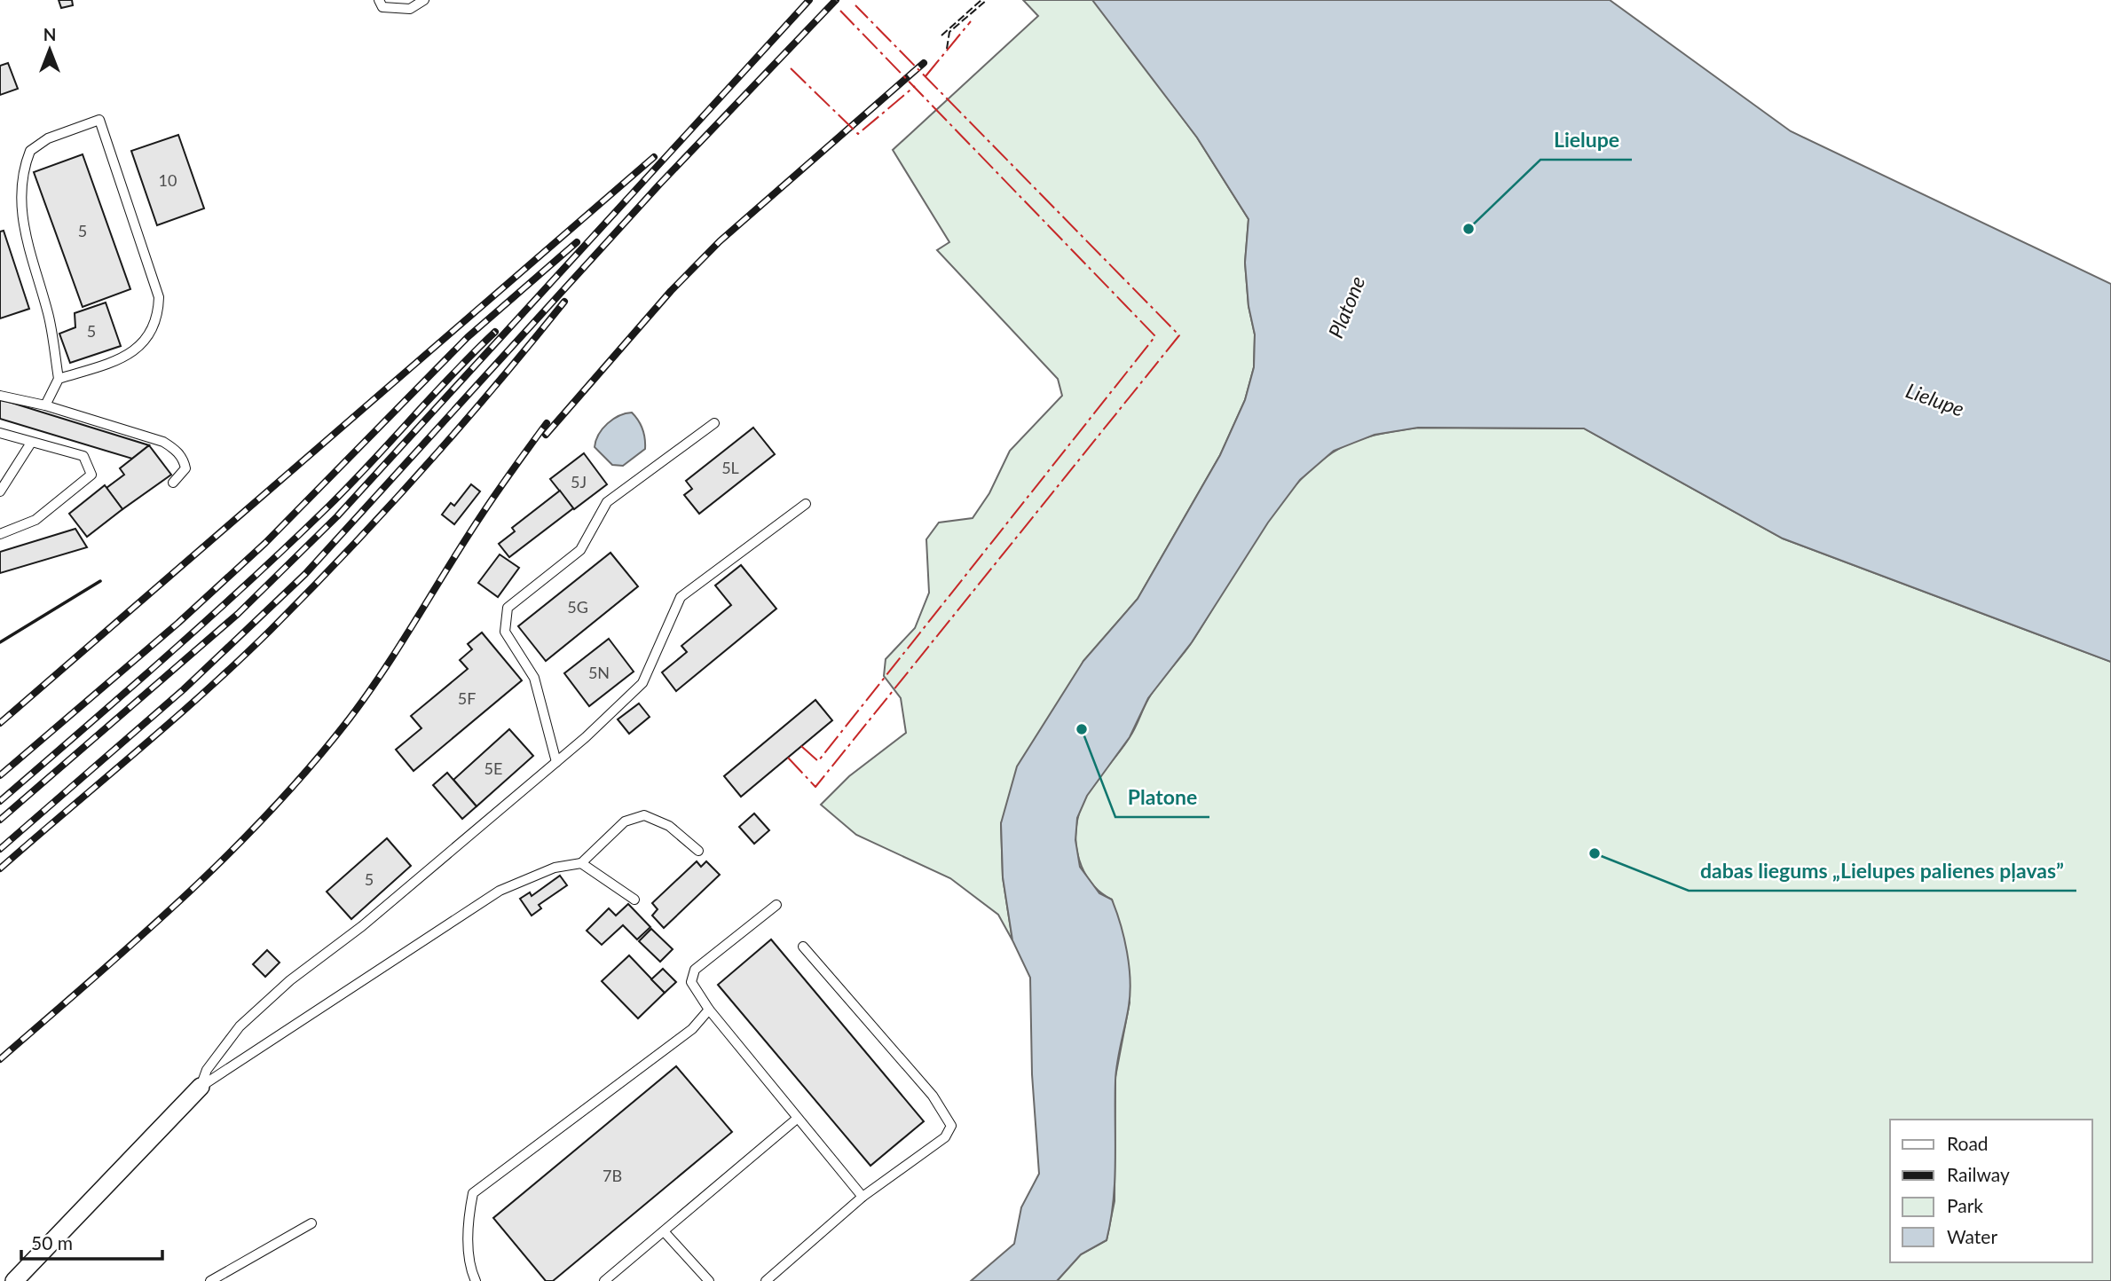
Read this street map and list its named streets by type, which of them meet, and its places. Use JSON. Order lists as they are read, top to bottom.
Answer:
{
  "water": ["Platone", "Lielupe"],
  "places": ["Lielupe", "Platone", "dabas liegums „Lielupes palienes pļavas”"],
  "house_numbers": [
    "10",
    "5",
    "5",
    "5L",
    "5J",
    "5G",
    "5N",
    "5F",
    "5E",
    "5",
    "7B"
  ],
  "legend": [
    "Road",
    "Railway",
    "Park",
    "Water"
  ],
  "scale_bar": "50 m",
  "north": "top"
}
